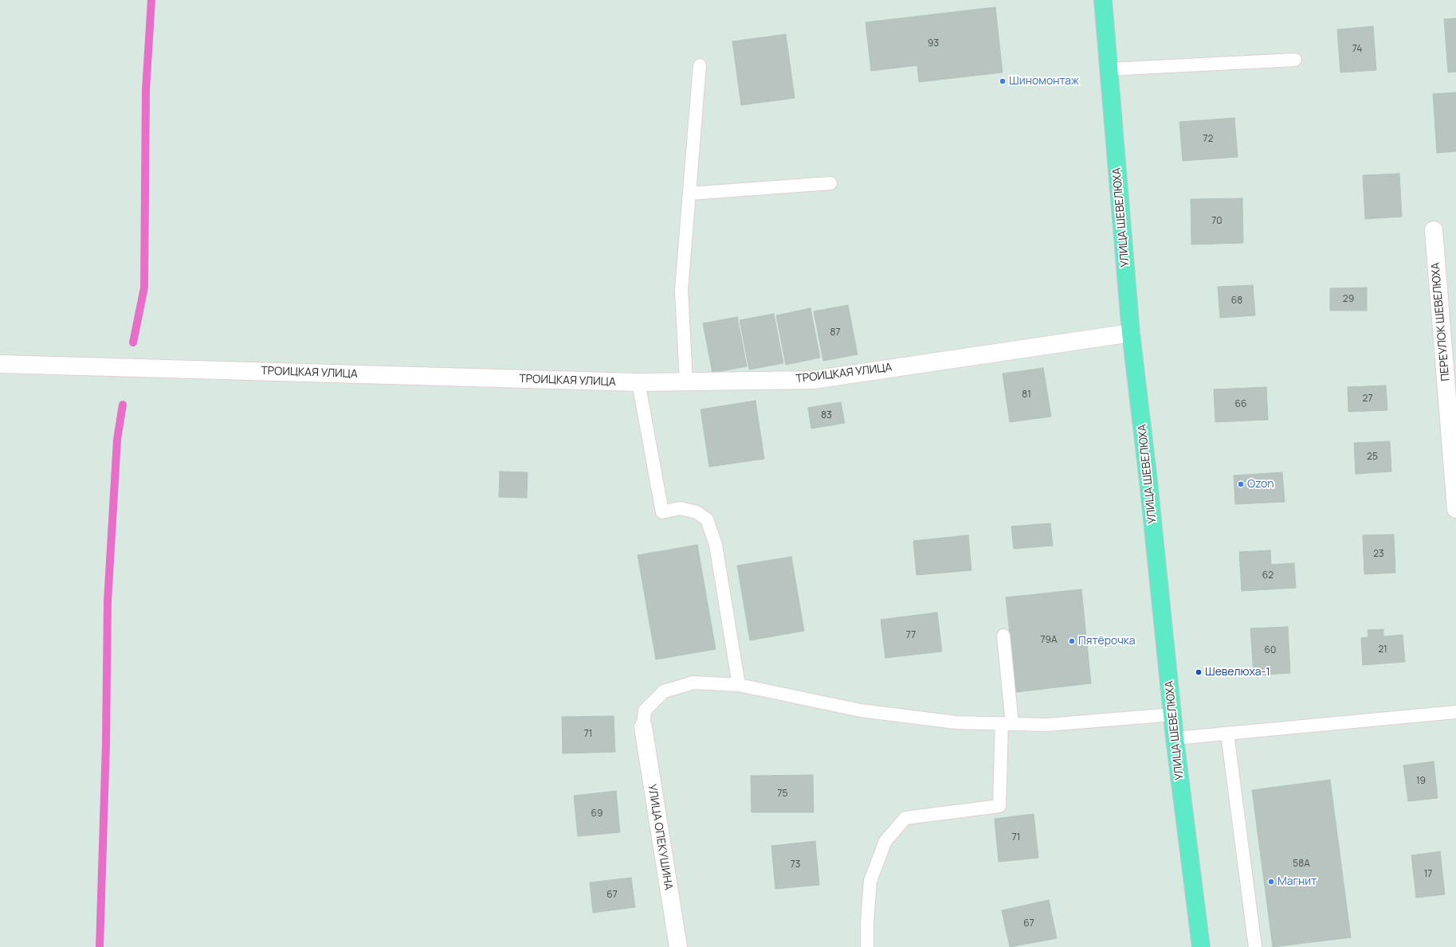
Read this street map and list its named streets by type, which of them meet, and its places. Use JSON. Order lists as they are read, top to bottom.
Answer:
{
  "streets": {
    "main road": ["УЛИЦА ШЕВЕЛЮХА"],
    "street": ["ПЕРЕУЛОК ШЕВЕЛЮХА", "ТРОИЦКАЯ УЛИЦА", "УЛИЦА ОПЕКУШИНА"]
  },
  "crossings": [
    ["УЛИЦА ШЕВЕЛЮХА", "ТРОИЦКАЯ УЛИЦА"]
  ],
  "places": [
    "Шиномонтаж",
    "Ozon",
    "Пятёрочка",
    "Шевелюха-1",
    "Магнит"
  ],
  "house_numbers": [
    "93",
    "74",
    "72",
    "70",
    "29",
    "68",
    "87",
    "81",
    "27",
    "66",
    "83",
    "25",
    "23",
    "62",
    "77",
    "79А",
    "21",
    "60",
    "71",
    "19",
    "75",
    "69",
    "71",
    "58А",
    "73",
    "17",
    "67",
    "67"
  ]
}
